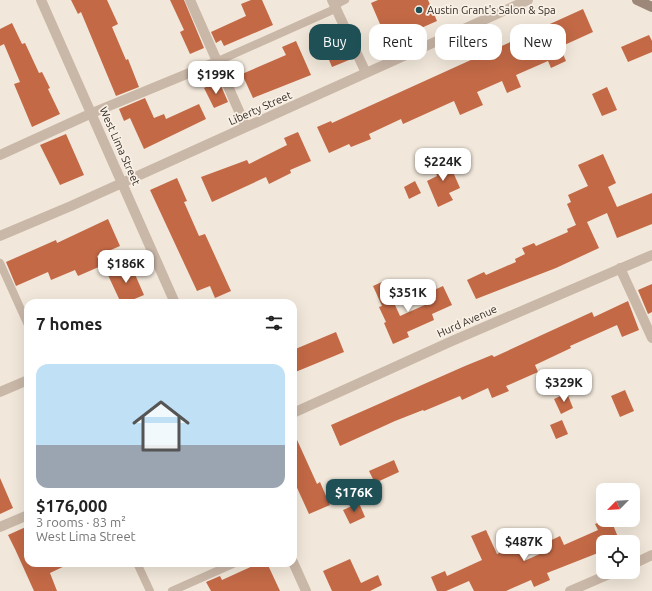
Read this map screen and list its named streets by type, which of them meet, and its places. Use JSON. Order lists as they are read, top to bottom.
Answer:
{
  "streets": {
    "street": ["Liberty Street", "West Lima Street", "Hurd Avenue"]
  },
  "crossings": [
    ["Liberty Street", "West Lima Street"]
  ],
  "places": ["Austin Grant's Salon & Spa"],
  "north": "bottom left",
  "page": {
    "chip": [
      "Buy",
      "Rent",
      "Filters",
      "New"
    ],
    "price": [
      "$199K",
      "$224K",
      "$186K",
      "$351K",
      "$329K",
      "$176K",
      "$487K"
    ],
    "heading": "7 homes",
    "list": [
      {
        "name": "$176,000",
        "note": "3 rooms · 83 m² · West Lima Street"
      }
    ]
  }
}
